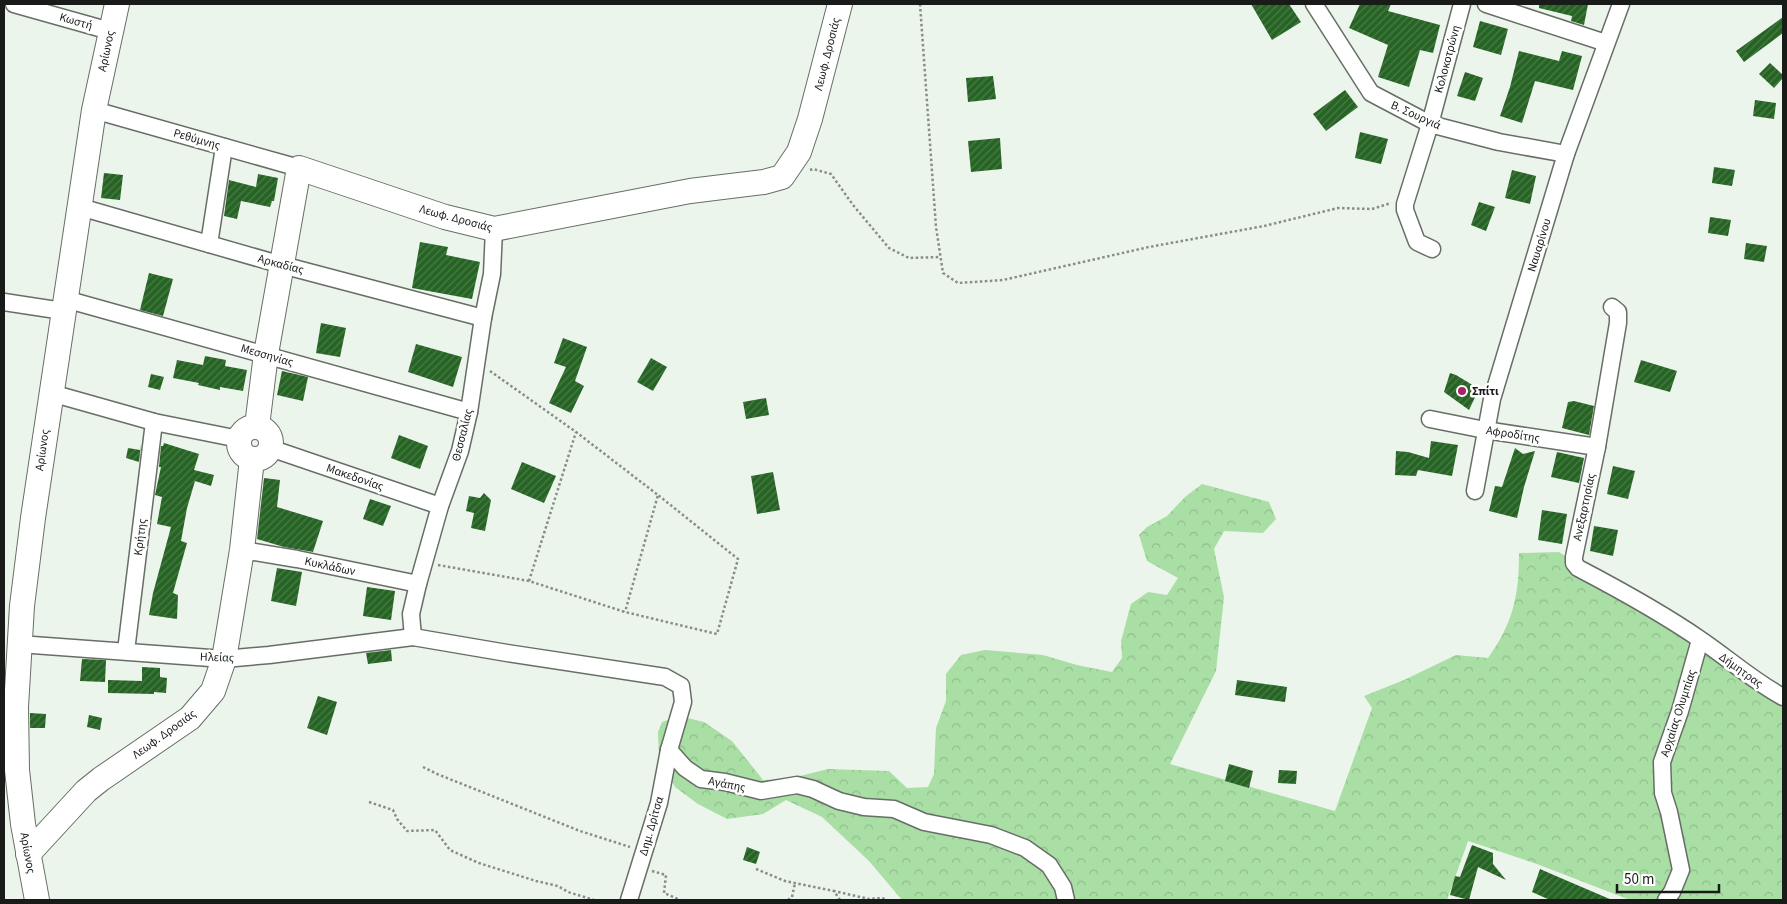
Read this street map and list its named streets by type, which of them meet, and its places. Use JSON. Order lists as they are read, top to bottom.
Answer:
{
  "streets": {
    "street": [
      "Κωστή",
      "Αρίωνος",
      "Λεωφ. Δροσιάς",
      "Κολοκοτρώνη",
      "Β. Σουργιά",
      "Ρεθύμνης",
      "Ναυαρίνου",
      "Αρκαδίας",
      "Μεσσηνίας",
      "Αφροδίτης",
      "Θεσσαλίας",
      "Μακεδονίας",
      "Ανεξαρτησίας",
      "Κρήτης",
      "Κυκλάδων",
      "Ηλείας",
      "Δήμητρας",
      "Αρχαίας Ολυμπίας",
      "Αγάπης",
      "Δημ. Δρίτσα"
    ]
  },
  "crossings": [
    ["Κωστή", "Αρίωνος"],
    ["Αρίωνος", "Λεωφ. Δροσιάς"],
    ["Αρίωνος", "Ρεθύμνης"],
    ["Αρίωνος", "Αρκαδίας"],
    ["Αρίωνος", "Μεσσηνίας"],
    ["Αρίωνος", "Ηλείας"],
    ["Λεωφ. Δροσιάς", "Ρεθύμνης"],
    ["Λεωφ. Δροσιάς", "Θεσσαλίας"],
    ["Λεωφ. Δροσιάς", "Μακεδονίας"],
    ["Λεωφ. Δροσιάς", "Κυκλάδων"],
    ["Λεωφ. Δροσιάς", "Ηλείας"],
    ["Κολοκοτρώνη", "Β. Σουργιά"],
    ["Β. Σουργιά", "Ναυαρίνου"],
    ["Ναυαρίνου", "Αφροδίτης"],
    ["Αρκαδίας", "Θεσσαλίας"],
    ["Μεσσηνίας", "Θεσσαλίας"],
    ["Αφροδίτης", "Ανεξαρτησίας"],
    ["Θεσσαλίας", "Μακεδονίας"],
    ["Θεσσαλίας", "Κυκλάδων"],
    ["Θεσσαλίας", "Ηλείας"],
    ["Ανεξαρτησίας", "Δήμητρας"],
    ["Ανεξαρτησίας", "Αρχαίας Ολυμπίας"],
    ["Κρήτης", "Ηλείας"],
    ["Δήμητρας", "Αρχαίας Ολυμπίας"],
    ["Αγάπης", "Δημ. Δρίτσα"]
  ],
  "places": ["Σπίτι"],
  "scale_bar": "50 m"
}
